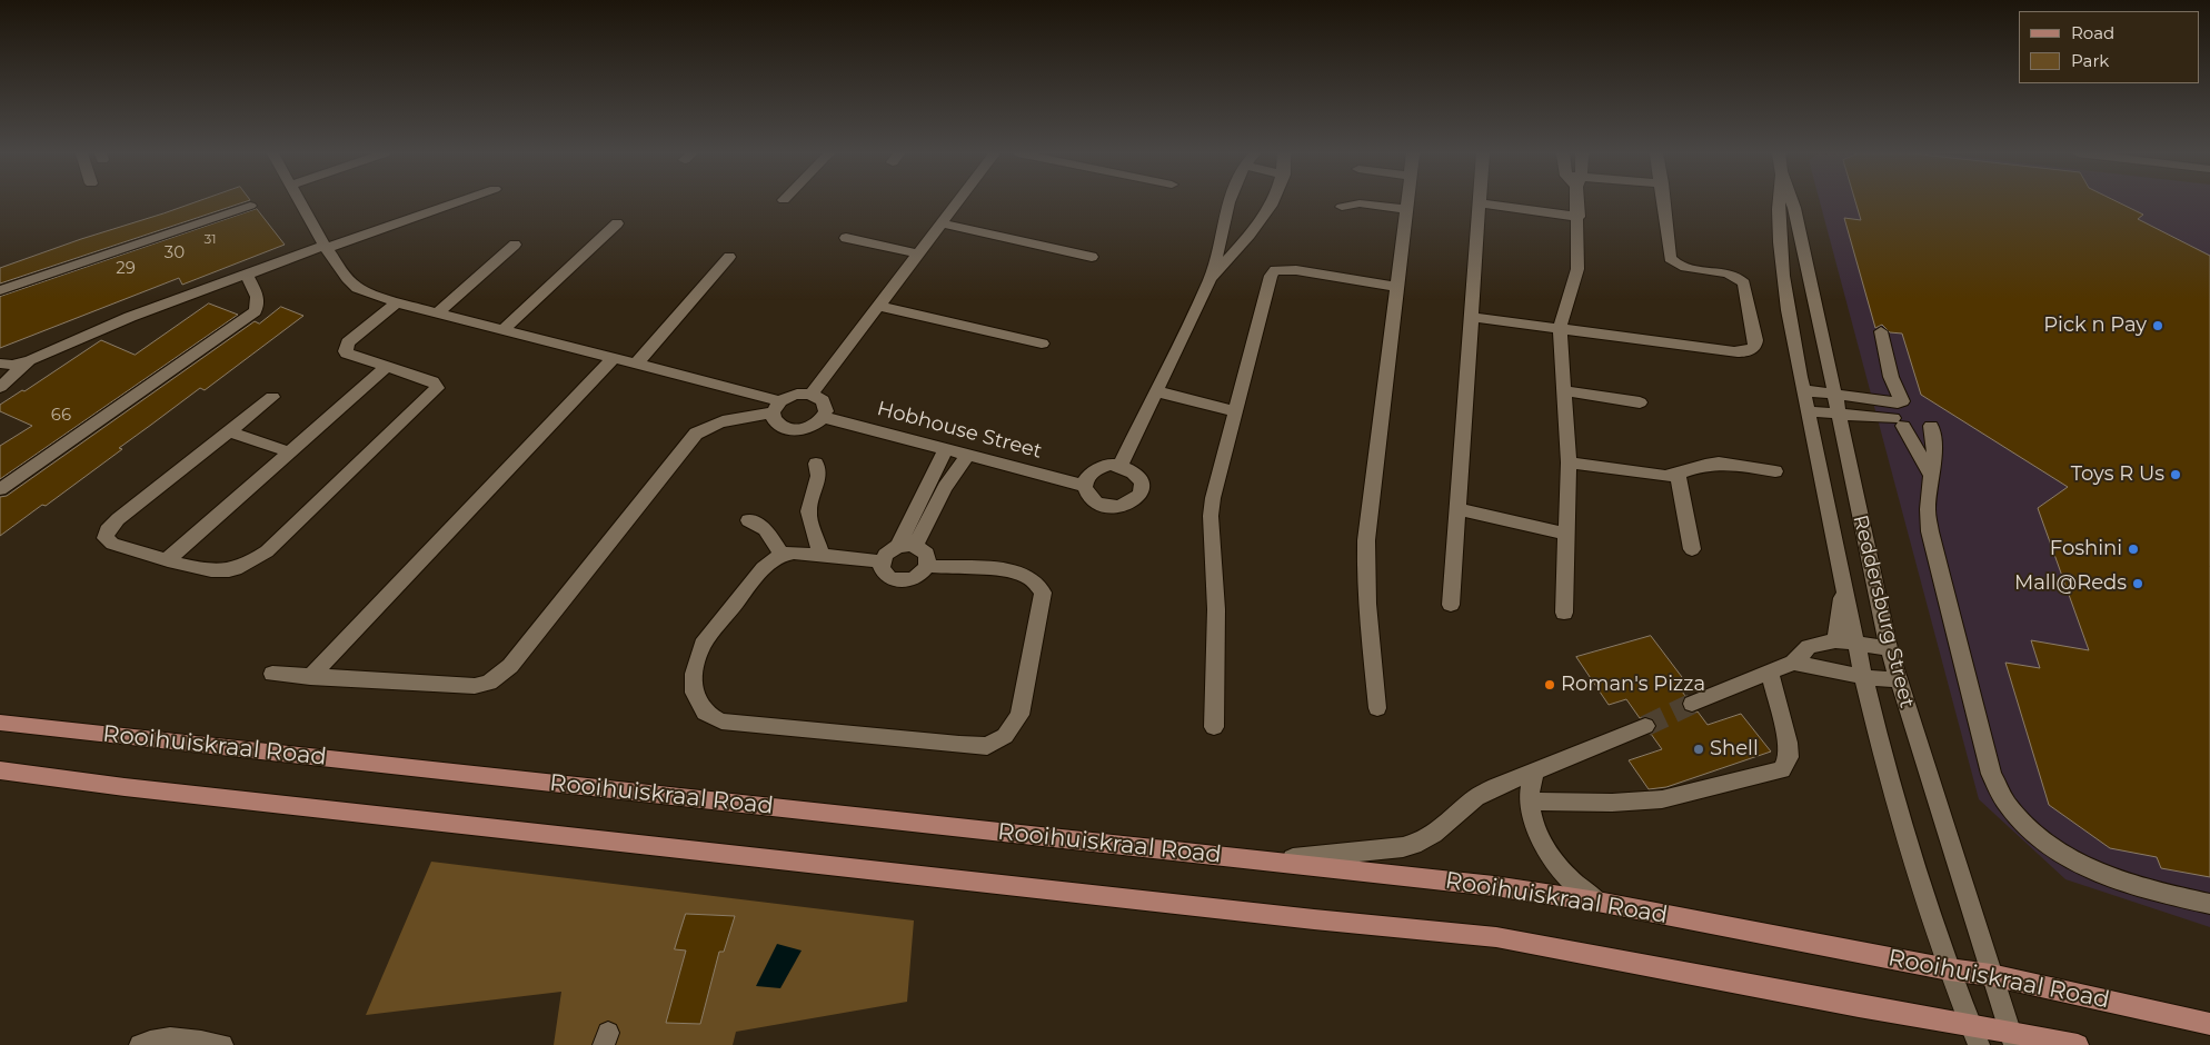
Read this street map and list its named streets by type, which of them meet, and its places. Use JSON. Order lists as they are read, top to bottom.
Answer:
{
  "streets": {
    "main road": ["Rooihuiskraal Road"],
    "street": ["Hobhouse Street", "Reddersburg Street"]
  },
  "crossings": [
    ["Reddersburg Street", "Rooihuiskraal Road"]
  ],
  "places": [
    "Pick n Pay",
    "Toys R Us",
    "Foshini",
    "Mall@Reds",
    "Roman's Pizza",
    "Shell"
  ],
  "house_numbers": [
    "31",
    "30",
    "29",
    "66"
  ],
  "legend": ["Road", "Park"]
}
